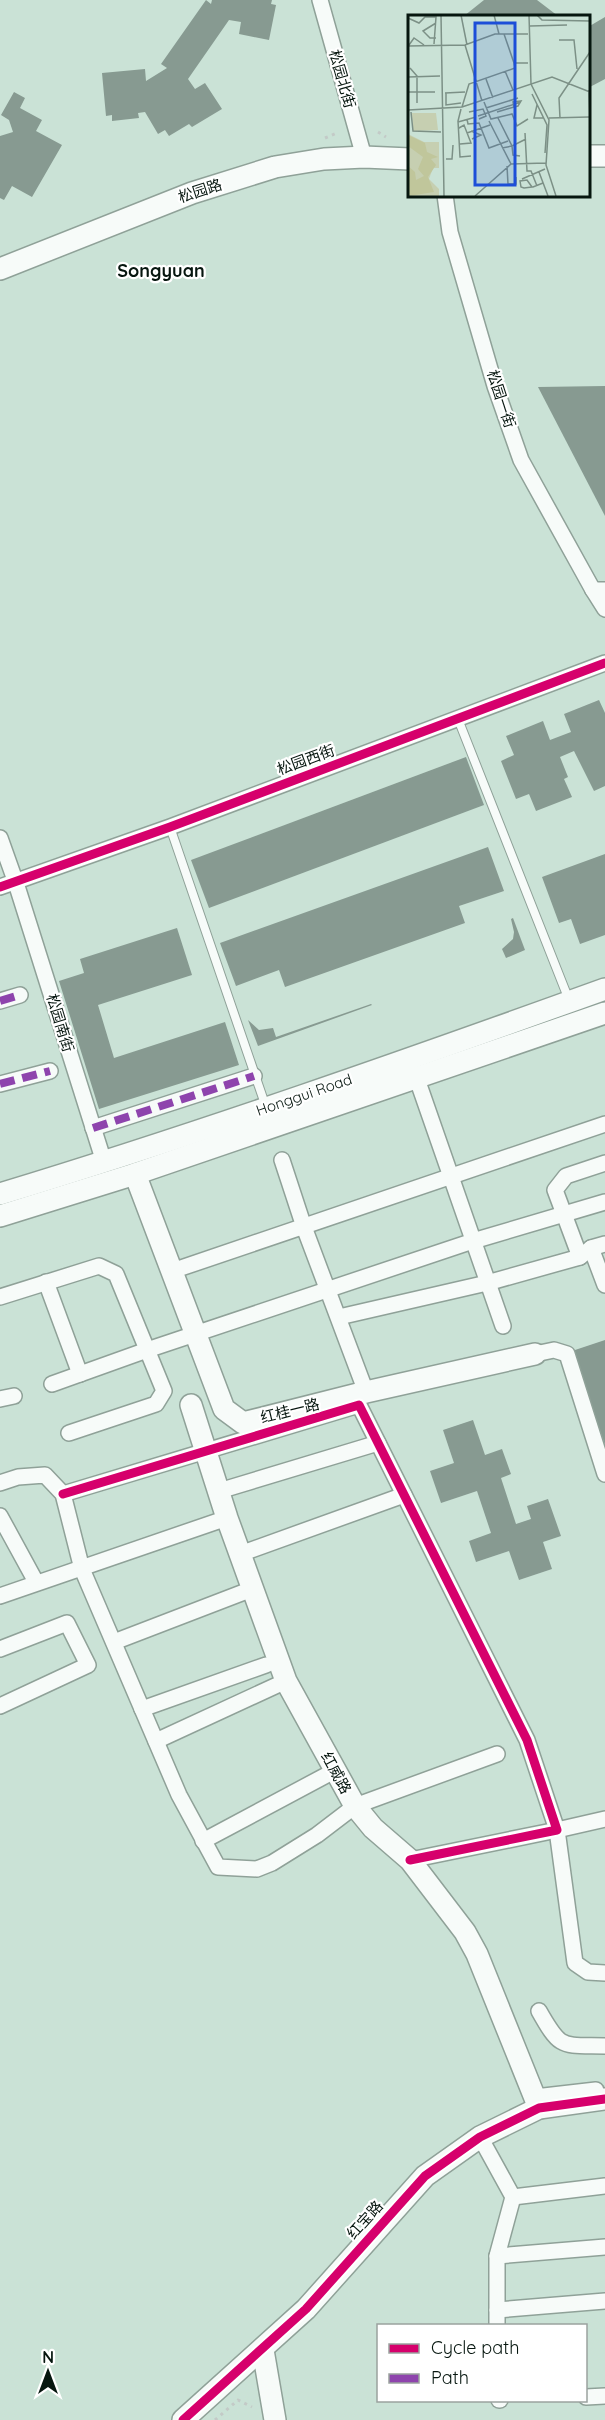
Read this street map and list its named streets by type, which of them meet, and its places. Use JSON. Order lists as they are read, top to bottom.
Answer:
{
  "streets": {
    "street": [
      "松园北街",
      "松园路",
      "松园一街",
      "松园西街",
      "松园南街",
      "Honggui Road",
      "红桂一路",
      "红威路",
      "红宝路"
    ]
  },
  "crossings": [
    ["松园北街", "松园路"],
    ["松园西街", "松园南街"],
    ["松园南街", "Honggui Road"],
    ["Honggui Road", "红桂一路"],
    ["红威路", "红宝路"]
  ],
  "districts": ["Songyuan"],
  "legend": ["Cycle path", "Path"],
  "north": "top"
}
